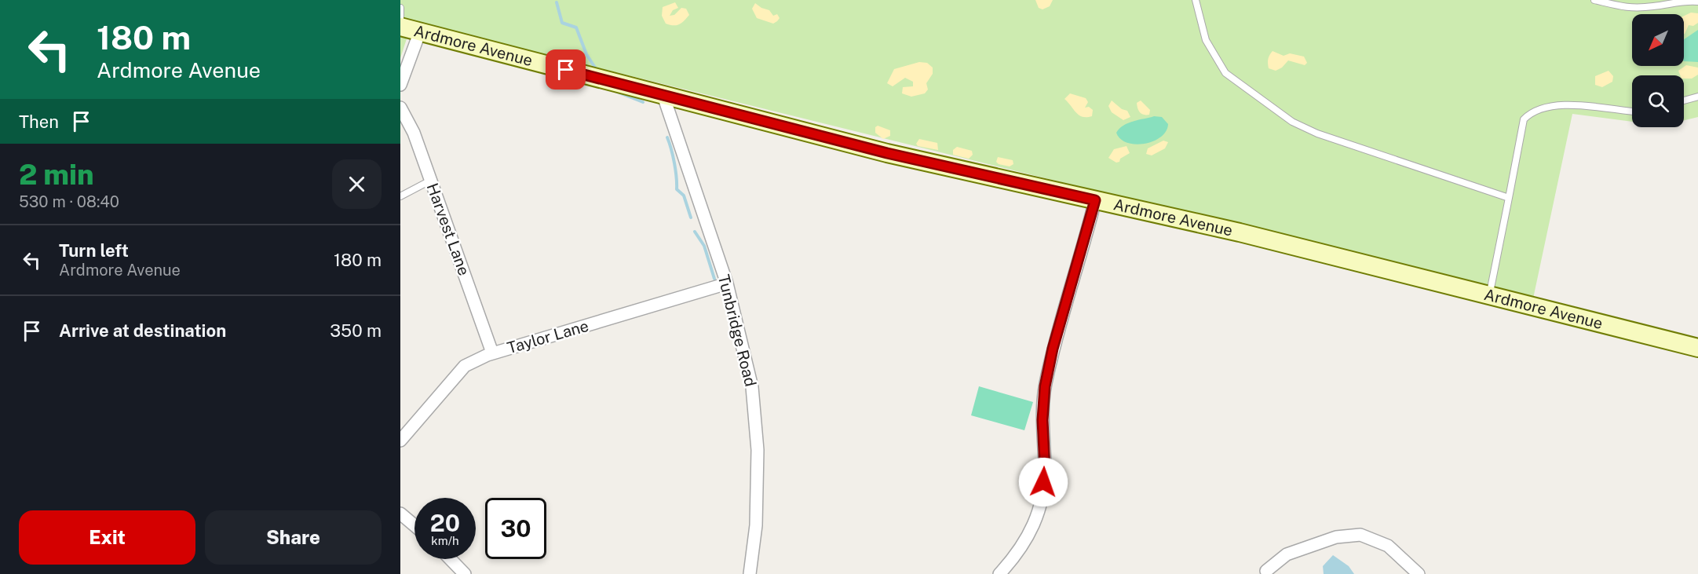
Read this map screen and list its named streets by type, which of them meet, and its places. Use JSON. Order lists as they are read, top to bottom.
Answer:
{
  "streets": {
    "street": [
      "Ardmore Avenue",
      "Harvest Lane",
      "Tunbridge Road",
      "Taylor Lane"
    ]
  },
  "crossings": [
    ["Ardmore Avenue", "Tunbridge Road"],
    ["Harvest Lane", "Taylor Lane"],
    ["Tunbridge Road", "Taylor Lane"]
  ],
  "north": "bottom left",
  "page": {
    "turn": ["180 m", "Ardmore Avenue"],
    "then": "Then",
    "heading": ["2 min", "530 m · 08:40"],
    "list": [
      {
        "name": "Turn left",
        "note": "Ardmore Avenue",
        "value": "180 m"
      },
      {
        "name": "Arrive at destination",
        "value": "350 m"
      }
    ],
    "speed": "20 km/h",
    "limit": "30",
    "buttons": ["Exit", "Share"]
  }
}
